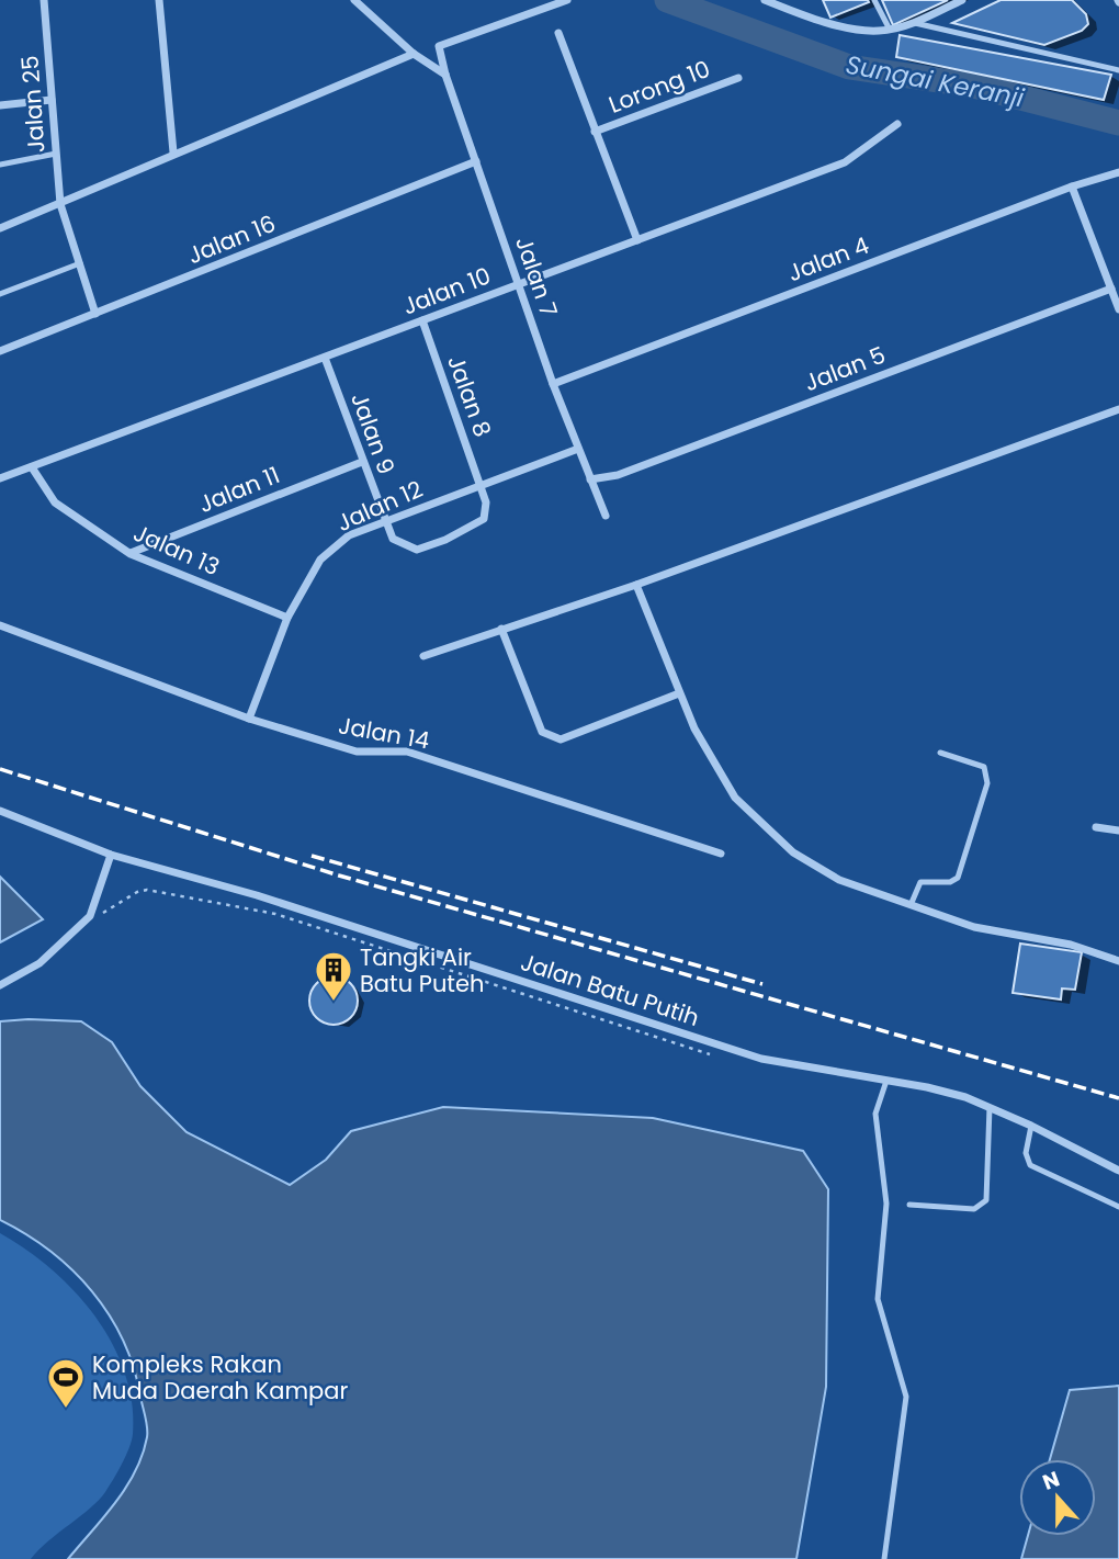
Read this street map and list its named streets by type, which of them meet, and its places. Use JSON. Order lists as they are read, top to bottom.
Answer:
{
  "streets": {
    "street": [
      "Lorong 10",
      "Jalan 25",
      "Jalan 16",
      "Jalan 4",
      "Jalan 7",
      "Jalan 10",
      "Jalan 5",
      "Jalan 8",
      "Jalan 9",
      "Jalan 11",
      "Jalan 12",
      "Jalan 13",
      "Jalan 14",
      "Jalan Batu Putih"
    ]
  },
  "crossings": [
    ["Lorong 10", "Jalan 10"],
    ["Jalan 25", "Jalan 16"],
    ["Jalan 16", "Jalan 7"],
    ["Jalan 4", "Jalan 7"],
    ["Jalan 7", "Jalan 10"],
    ["Jalan 7", "Jalan 5"],
    ["Jalan 7", "Jalan 12"],
    ["Jalan 10", "Jalan 8"],
    ["Jalan 10", "Jalan 9"],
    ["Jalan 10", "Jalan 13"],
    ["Jalan 8", "Jalan 12"],
    ["Jalan 9", "Jalan 11"],
    ["Jalan 9", "Jalan 12"],
    ["Jalan 11", "Jalan 13"],
    ["Jalan 12", "Jalan 13"],
    ["Jalan 12", "Jalan 14"]
  ],
  "water": ["Sungai Keranji"],
  "places": {
    "building": ["Tangki Air Batu Puteh"],
    "sports": ["Kompleks Rakan Muda Daerah Kampar"]
  },
  "north": "top"
}
